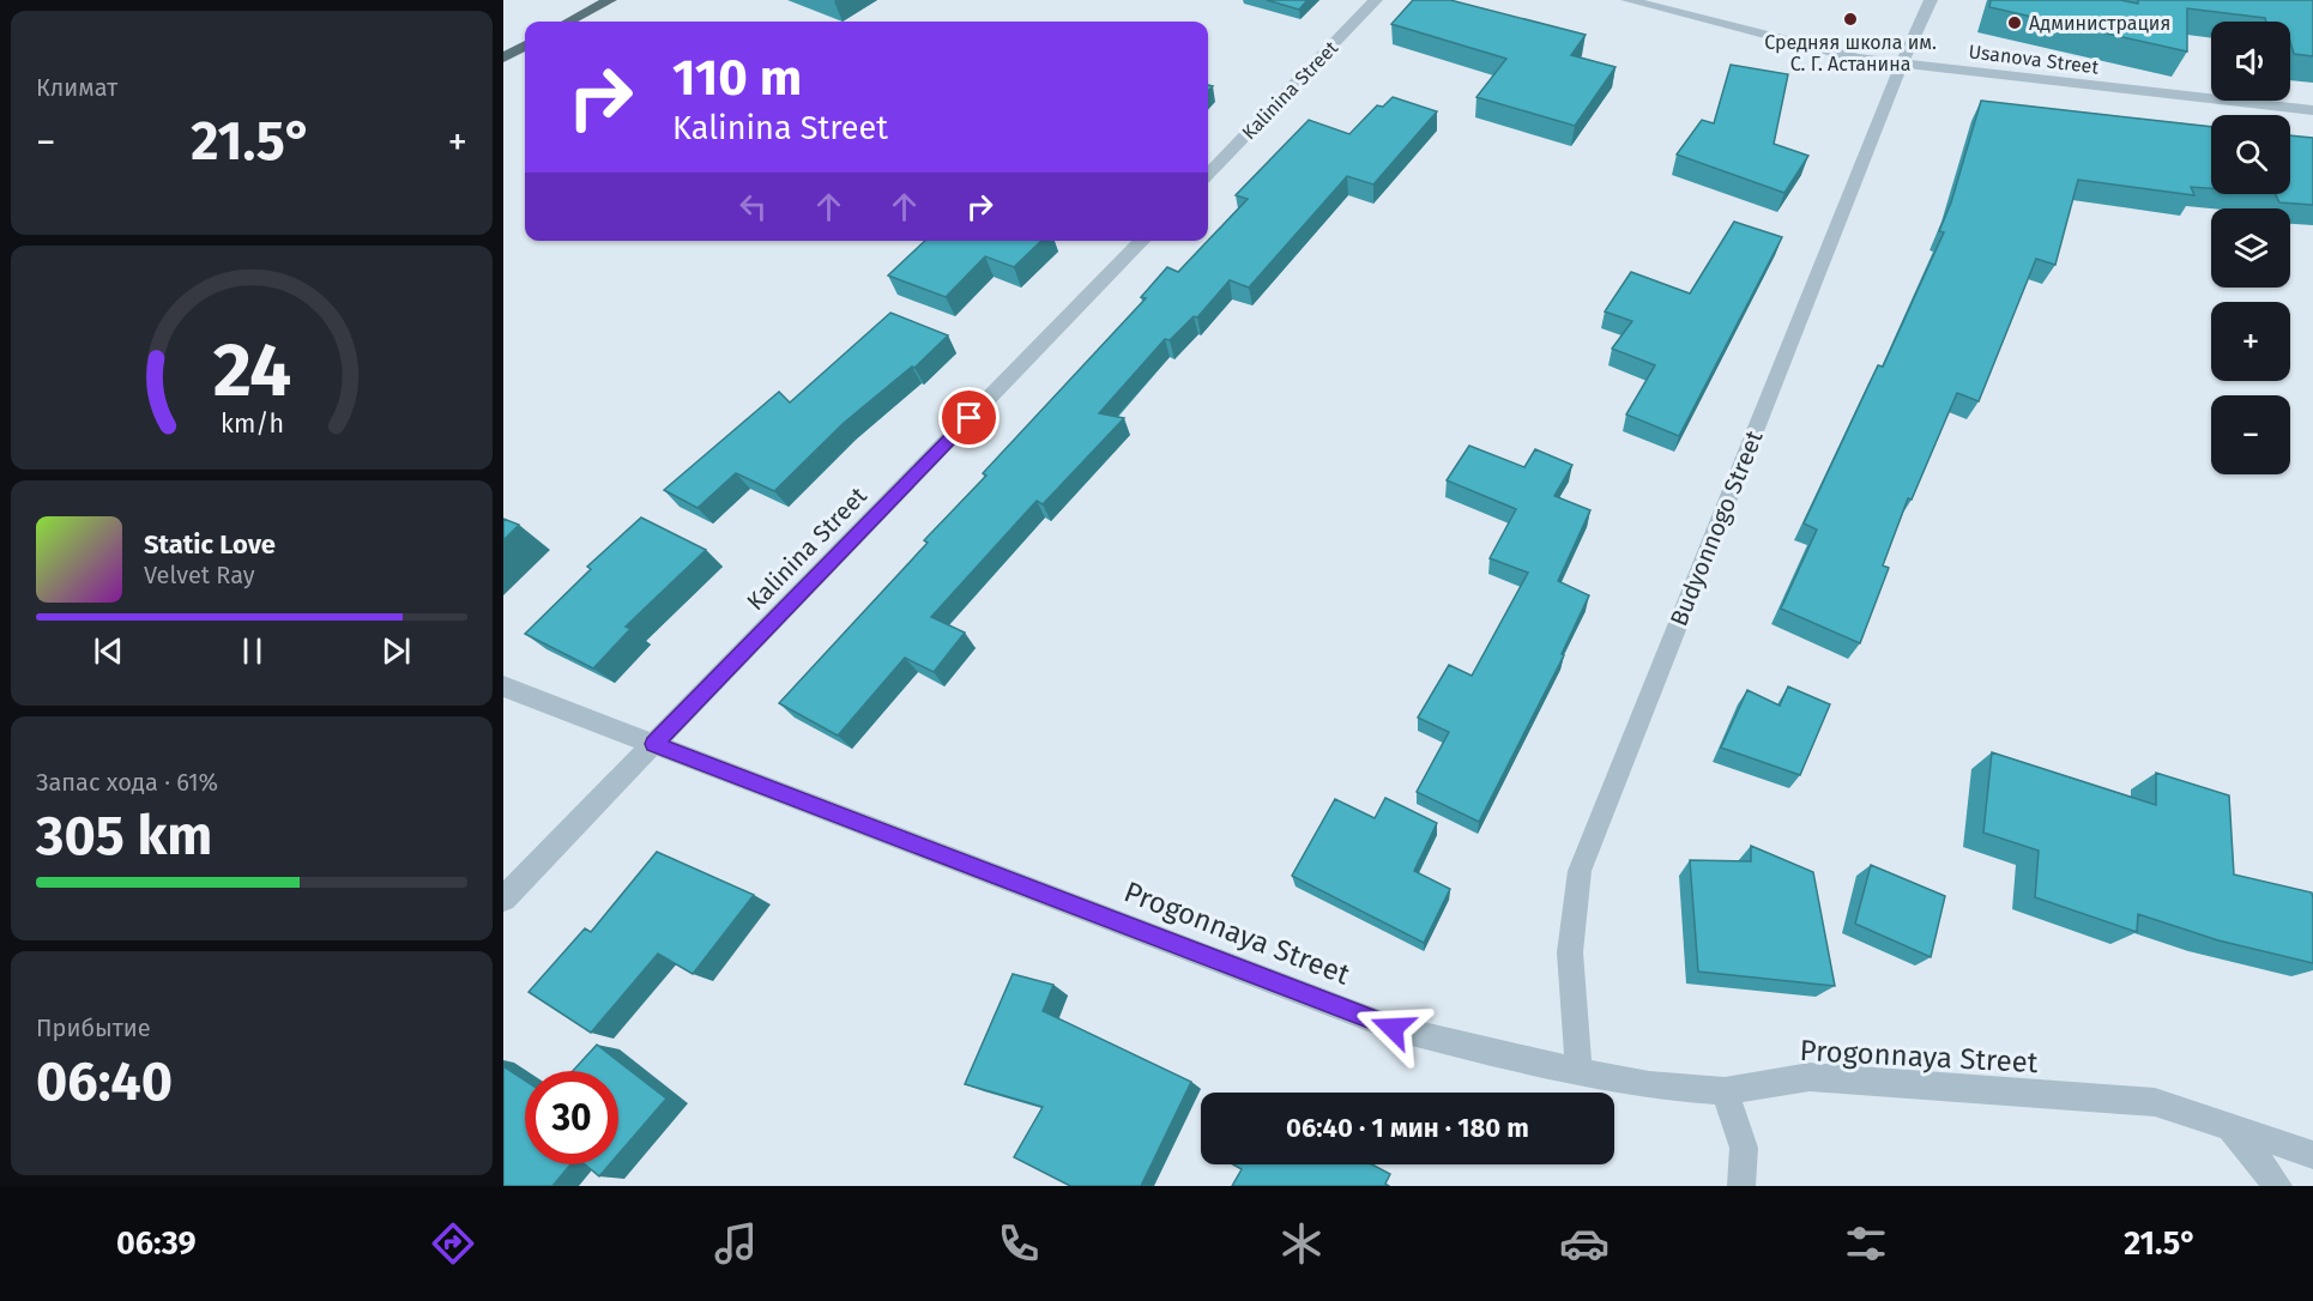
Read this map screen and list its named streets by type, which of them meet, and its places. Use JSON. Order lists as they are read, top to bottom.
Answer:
{
  "streets": {
    "street": [
      "Usanova Street",
      "Kalinina Street",
      "Budyonnogo Street",
      "Progonnaya Street"
    ]
  },
  "crossings": [
    ["Usanova Street", "Budyonnogo Street"],
    ["Kalinina Street", "Progonnaya Street"],
    ["Budyonnogo Street", "Progonnaya Street"]
  ],
  "places": ["Средняя школа им. C. Г. Астанина", "Администрация"],
  "page": {
    "tile": [
      "Климат",
      ["Запас хода · 61%", "305 km"],
      ["Прибытие", "06:40"]
    ],
    "map_buttons": ["+", "−"],
    "turn": ["110 m", "Kalinina Street"],
    "heat": ["−", "21.5°", "+"],
    "song": ["Static Love", "Velvet Ray"],
    "limit": "30",
    "trip": "06:40 · 1 мин · 180 m",
    "tabs": ["06:39", "21.5°"],
    "gauge": ["24", "km/h"]
  }
}
